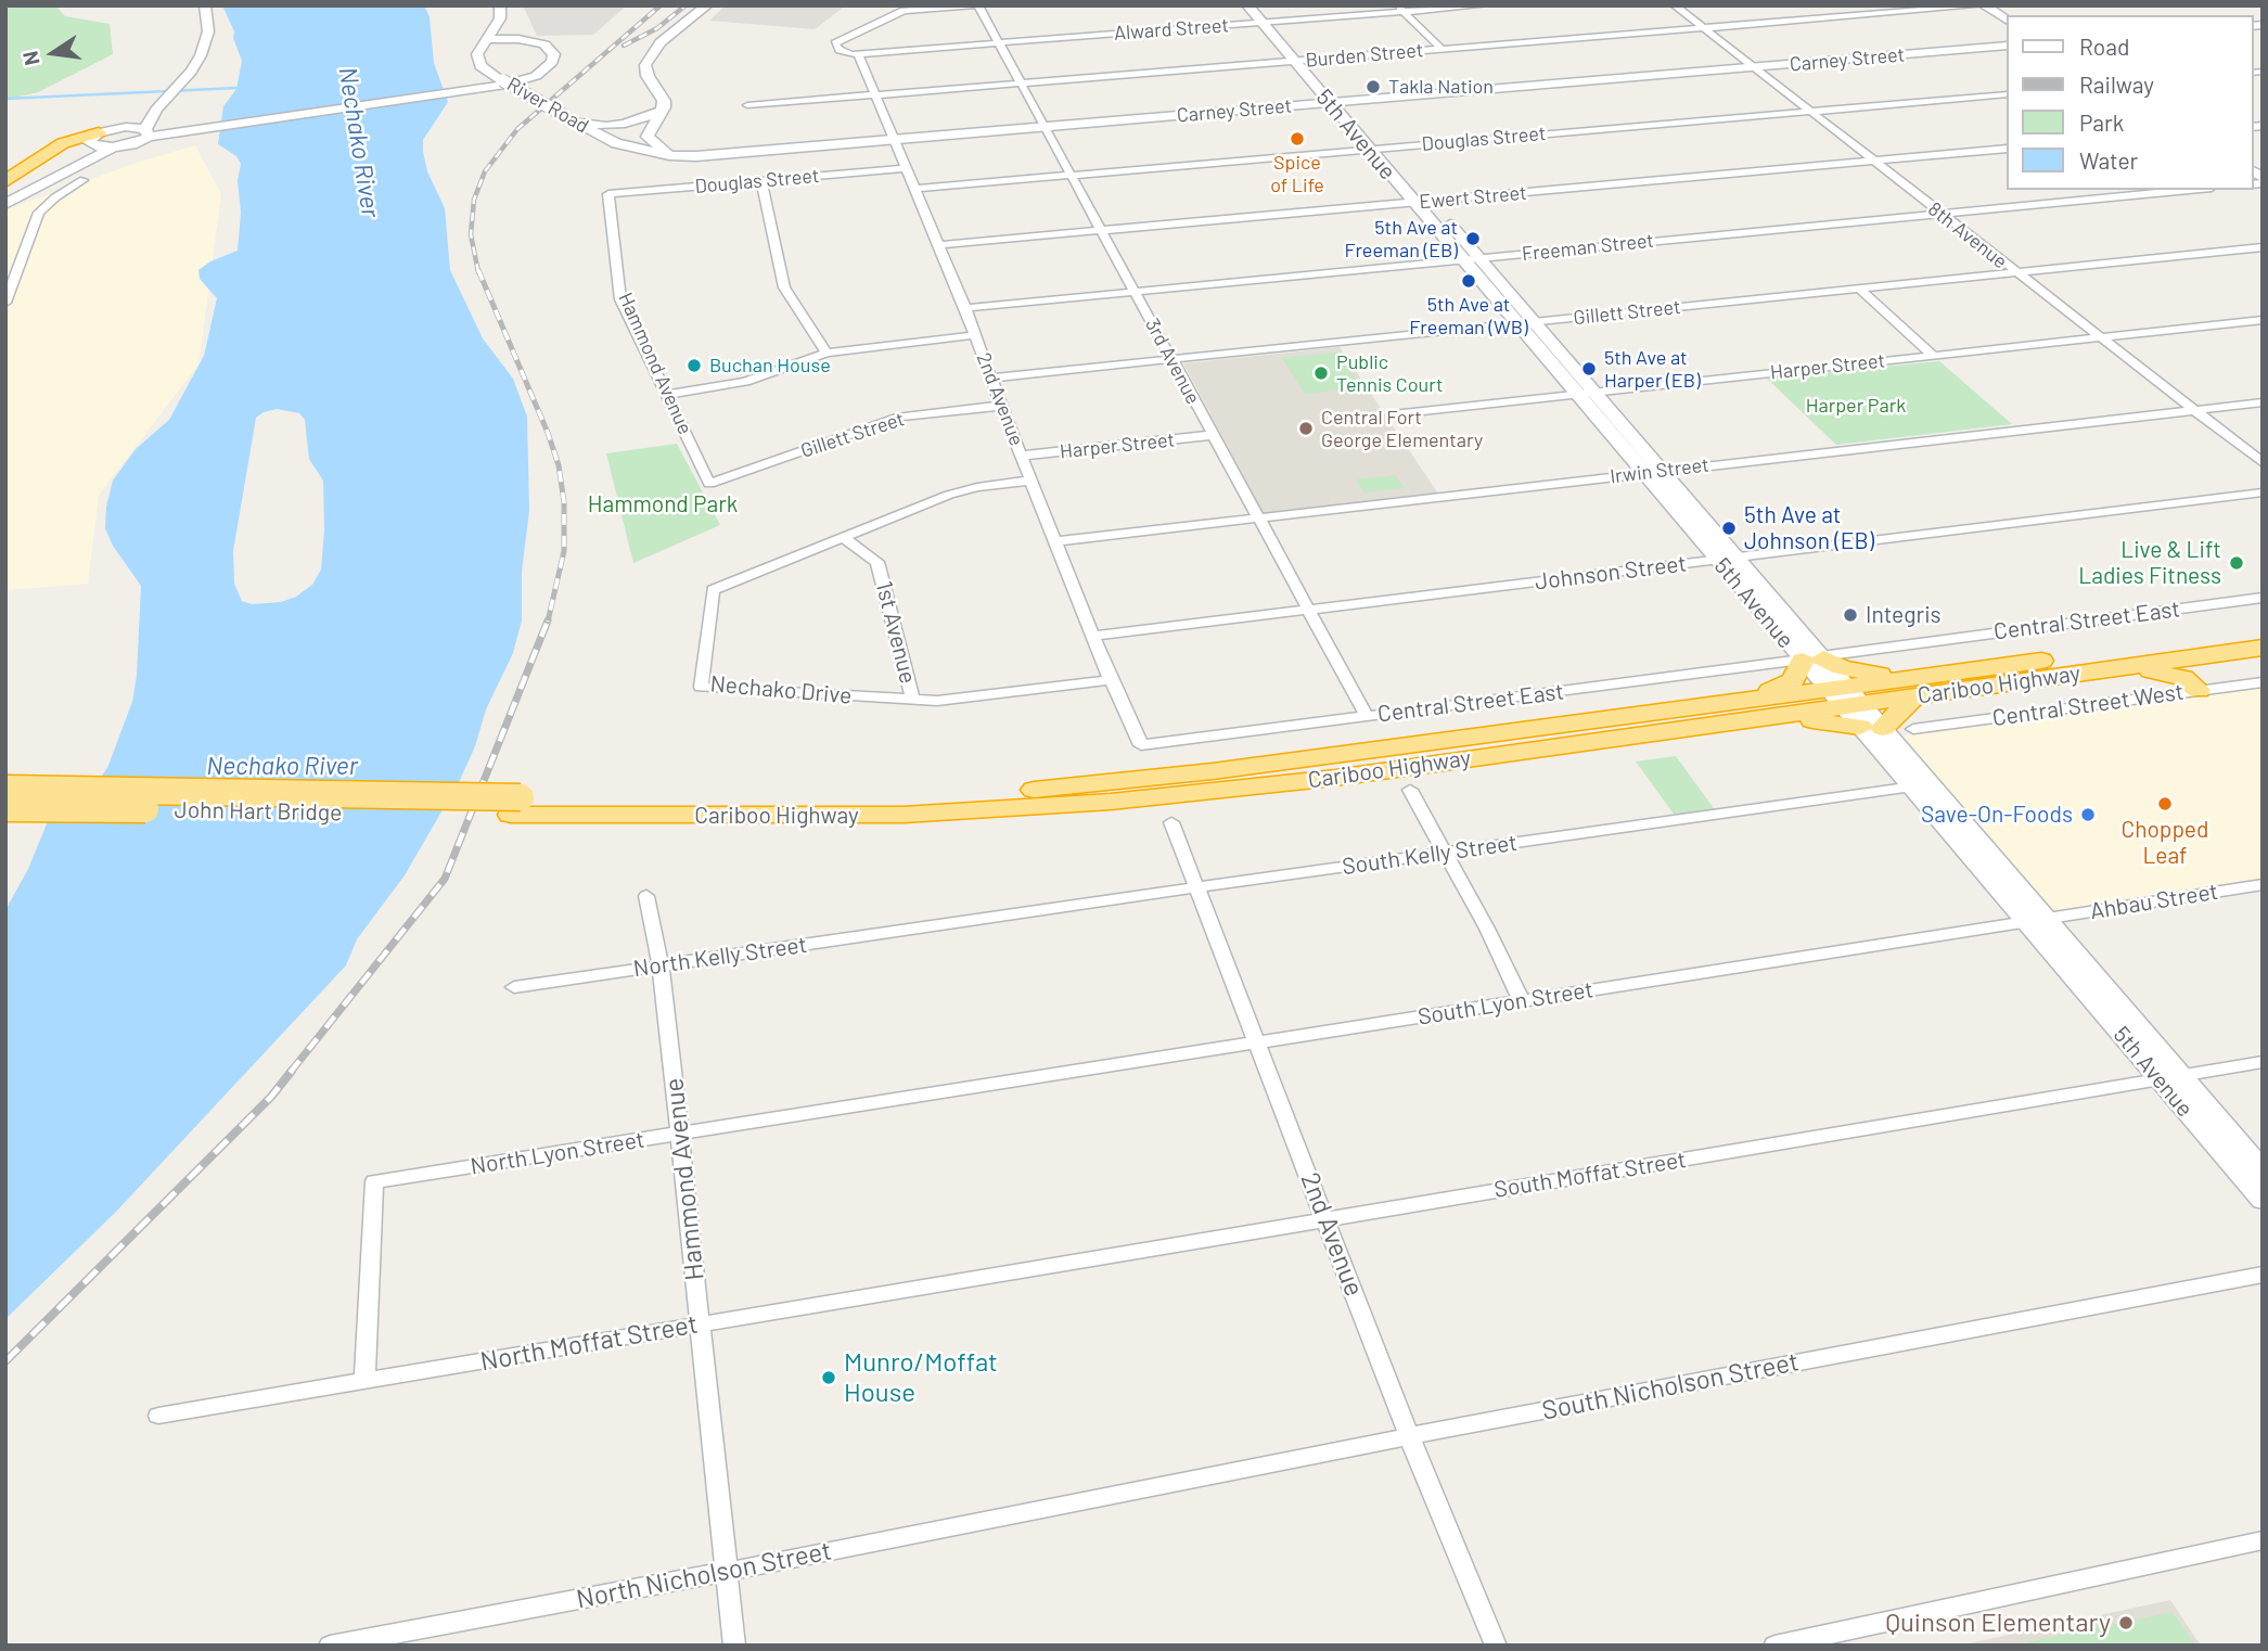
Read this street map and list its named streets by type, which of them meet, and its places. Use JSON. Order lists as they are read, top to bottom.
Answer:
{
  "streets": {
    "highway": ["Cariboo Highway", "John Hart Bridge"],
    "main road": ["Carney Street", "River Road", "5th Avenue"],
    "street": [
      "Alward Street",
      "Burden Street",
      "Douglas Street",
      "Ewert Street",
      "8th Avenue",
      "Freeman Street",
      "Gillett Street",
      "3rd Avenue",
      "Hammond Avenue",
      "Harper Street",
      "2nd Avenue",
      "Irwin Street",
      "Johnson Street",
      "Central Street East",
      "1st Avenue",
      "Nechako Drive",
      "Central Street West",
      "South Kelly Street",
      "Ahbau Street",
      "North Kelly Street",
      "South Lyon Street",
      "North Lyon Street",
      "South Moffat Street",
      "North Moffat Street",
      "South Nicholson Street",
      "North Nicholson Street"
    ]
  },
  "crossings": [
    ["Alward Street", "5th Avenue"],
    ["Alward Street", "3rd Avenue"],
    ["Alward Street", "2nd Avenue"],
    ["Burden Street", "5th Avenue"],
    ["Burden Street", "8th Avenue"],
    ["Burden Street", "3rd Avenue"],
    ["Burden Street", "2nd Avenue"],
    ["Carney Street", "River Road"],
    ["Carney Street", "5th Avenue"],
    ["Carney Street", "8th Avenue"],
    ["Carney Street", "3rd Avenue"],
    ["Carney Street", "2nd Avenue"],
    ["5th Avenue", "Douglas Street"],
    ["5th Avenue", "Ewert Street"],
    ["5th Avenue", "Freeman Street"],
    ["5th Avenue", "Gillett Street"],
    ["5th Avenue", "Harper Street"],
    ["5th Avenue", "Irwin Street"],
    ["5th Avenue", "Johnson Street"],
    ["5th Avenue", "Central Street East"],
    ["5th Avenue", "Cariboo Highway"],
    ["5th Avenue", "South Kelly Street"],
    ["5th Avenue", "Ahbau Street"],
    ["5th Avenue", "South Lyon Street"],
    ["5th Avenue", "South Moffat Street"],
    ["Douglas Street", "8th Avenue"],
    ["Douglas Street", "3rd Avenue"],
    ["Douglas Street", "Hammond Avenue"],
    ["Douglas Street", "2nd Avenue"],
    ["Ewert Street", "8th Avenue"],
    ["Ewert Street", "3rd Avenue"],
    ["Ewert Street", "2nd Avenue"],
    ["8th Avenue", "Freeman Street"],
    ["8th Avenue", "Gillett Street"],
    ["8th Avenue", "Harper Street"],
    ["8th Avenue", "Irwin Street"],
    ["Freeman Street", "3rd Avenue"],
    ["Freeman Street", "2nd Avenue"],
    ["Gillett Street", "3rd Avenue"],
    ["Gillett Street", "Hammond Avenue"],
    ["Gillett Street", "2nd Avenue"],
    ["3rd Avenue", "Harper Street"],
    ["3rd Avenue", "2nd Avenue"],
    ["3rd Avenue", "Irwin Street"],
    ["3rd Avenue", "Johnson Street"],
    ["3rd Avenue", "Central Street East"],
    ["Hammond Avenue", "North Kelly Street"],
    ["Hammond Avenue", "North Lyon Street"],
    ["Hammond Avenue", "North Moffat Street"],
    ["Hammond Avenue", "North Nicholson Street"],
    ["Harper Street", "2nd Avenue"],
    ["2nd Avenue", "Irwin Street"],
    ["2nd Avenue", "Johnson Street"],
    ["2nd Avenue", "Central Street East"],
    ["2nd Avenue", "Nechako Drive"],
    ["2nd Avenue", "South Kelly Street"],
    ["2nd Avenue", "South Lyon Street"],
    ["2nd Avenue", "South Moffat Street"],
    ["2nd Avenue", "South Nicholson Street"],
    ["1st Avenue", "Nechako Drive"],
    ["Cariboo Highway", "John Hart Bridge"],
    ["South Kelly Street", "North Kelly Street"],
    ["Ahbau Street", "South Lyon Street"],
    ["South Lyon Street", "North Lyon Street"],
    ["North Lyon Street", "North Moffat Street"],
    ["South Moffat Street", "North Moffat Street"],
    ["South Nicholson Street", "North Nicholson Street"]
  ],
  "water": ["Nechako River"],
  "parks": ["Harper Park", "Hammond Park"],
  "places": [
    "Takla Nation",
    "Spice of Life",
    "5th Ave at Freeman (EB)",
    "5th Ave at Freeman (WB)",
    "Buchan House",
    "5th Ave at Harper (EB)",
    "Public Tennis Court",
    "Central Fort George Elementary",
    "5th Ave at Johnson (EB)",
    "Live & Lift Ladies Fitness",
    "Integris",
    "Chopped Leaf",
    "Save-On-Foods",
    "Munro/Moffat House",
    "Quinson Elementary"
  ],
  "legend": [
    "Road",
    "Railway",
    "Park",
    "Water"
  ],
  "north": "left"
}
